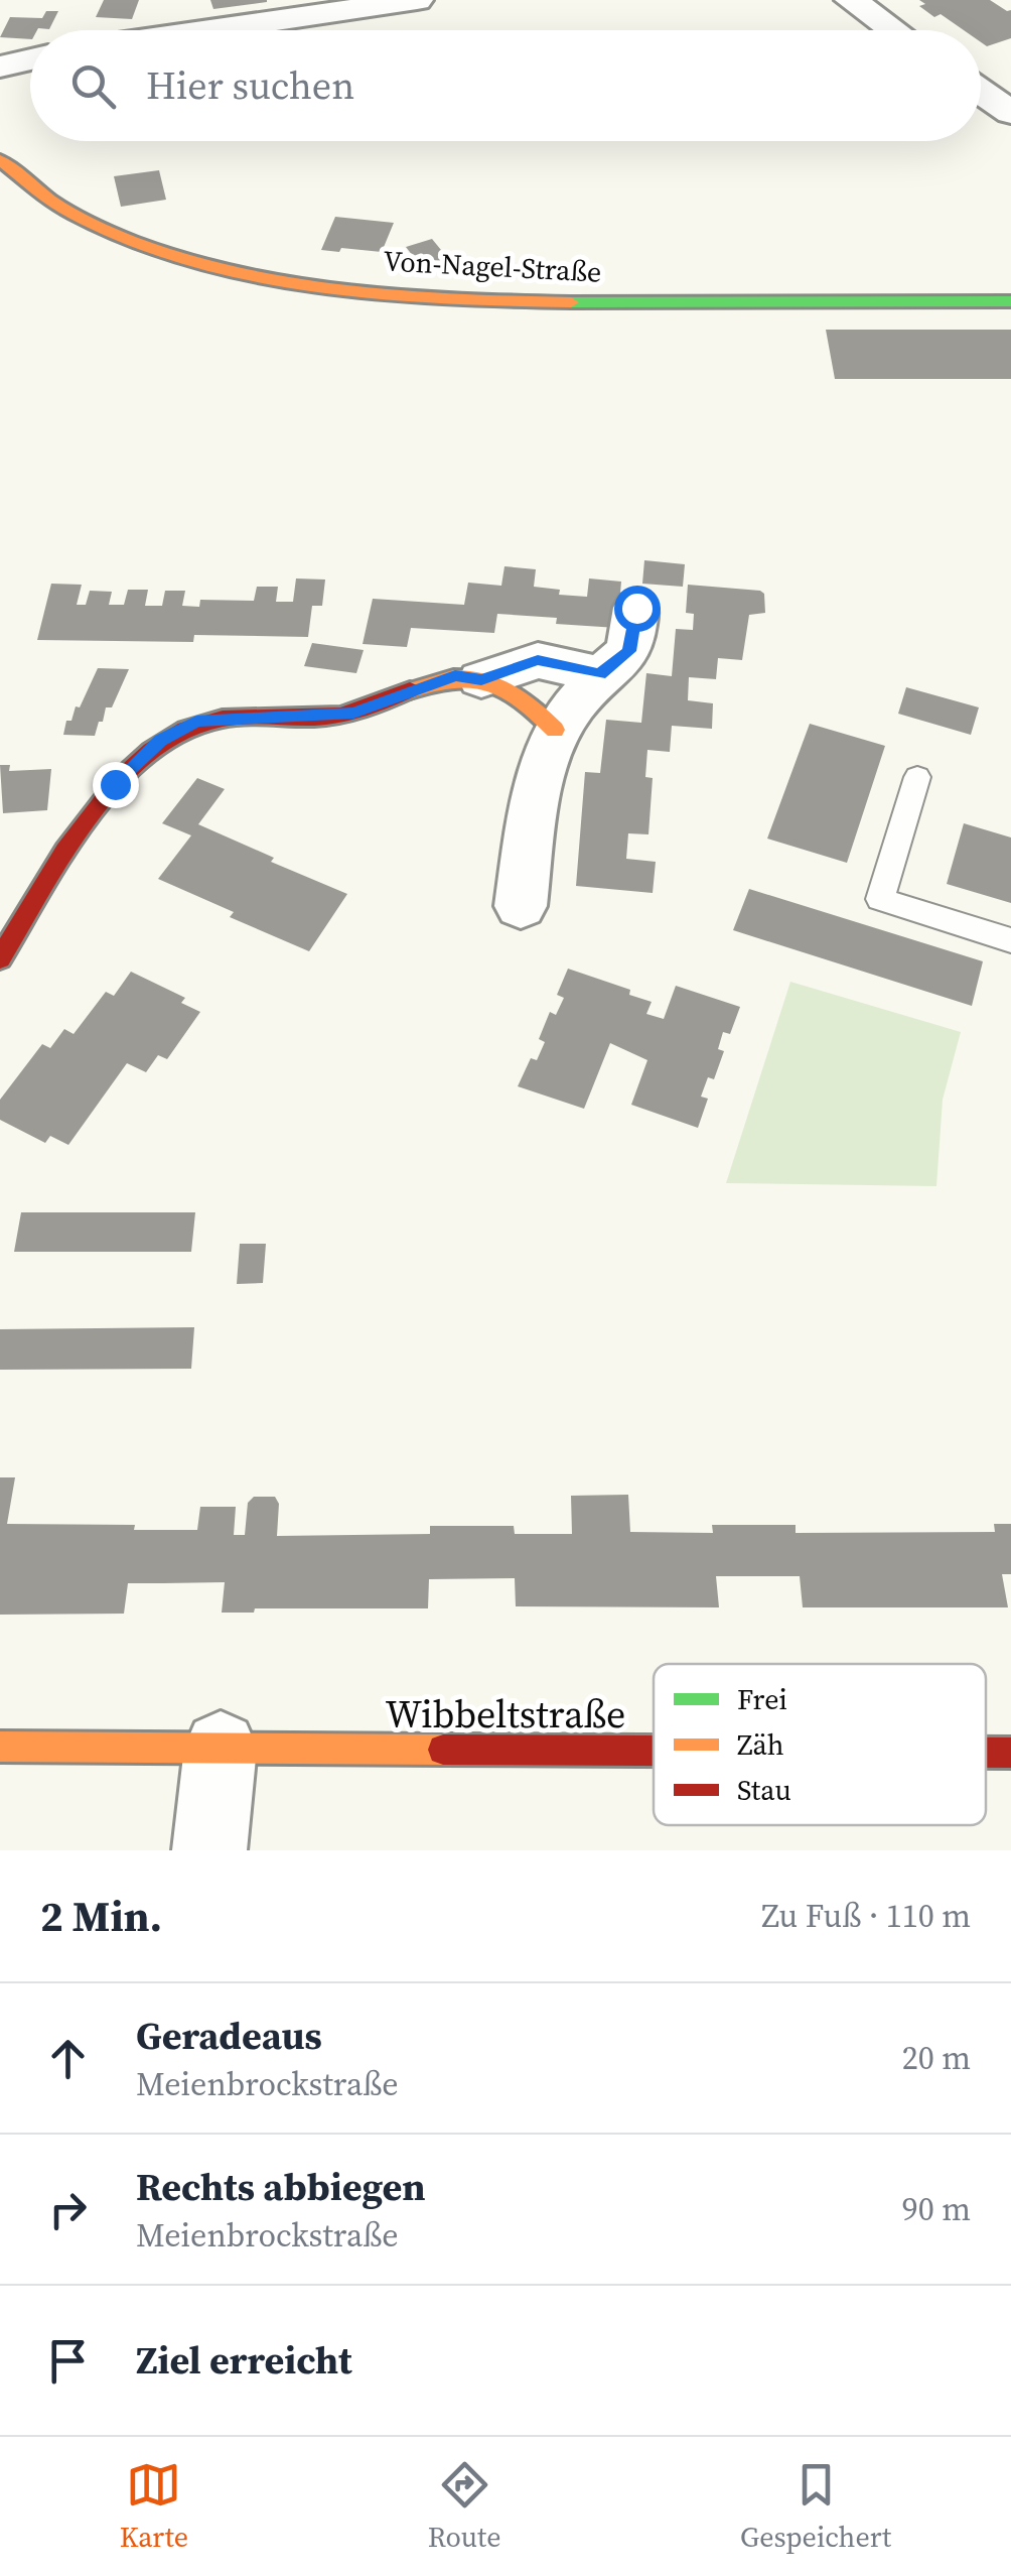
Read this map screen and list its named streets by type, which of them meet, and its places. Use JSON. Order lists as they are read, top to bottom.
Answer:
{
  "streets": {
    "street": ["Von-Nagel-Straße", "Wibbeltstraße"]
  },
  "legend": ["Frei", "Zäh", "Stau"],
  "page": {
    "search": "Hier suchen",
    "heading": ["2 Min.", "Zu Fuß · 110 m"],
    "list": [
      ["Geradeaus", "Meienbrockstraße", "20 m"],
      ["Rechts abbiegen", "Meienbrockstraße", "90 m"],
      "Ziel erreicht"
    ],
    "nav": ["Karte", "Route", "Gespeichert"]
  }
}
